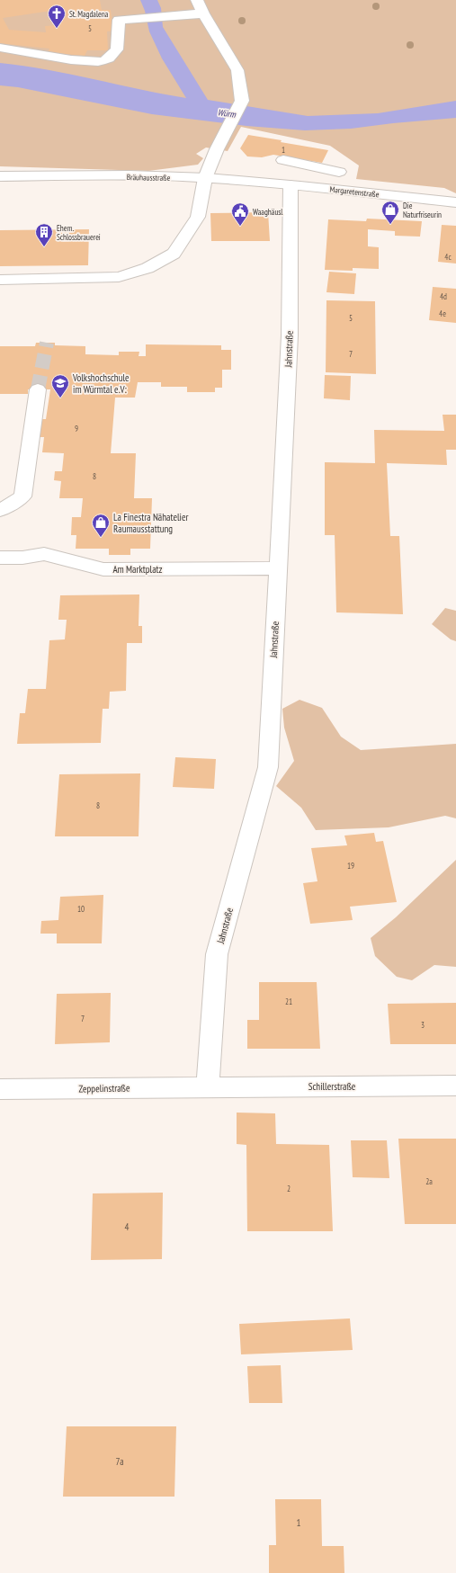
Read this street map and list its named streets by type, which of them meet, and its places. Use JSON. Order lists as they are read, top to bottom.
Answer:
{
  "streets": {
    "street": [
      "Bräuhausstraße",
      "Margaretenstraße",
      "Jahnstraße",
      "Am Marktplatz",
      "Schillerstraße",
      "Zeppelinstraße"
    ]
  },
  "crossings": [
    ["Bräuhausstraße", "Margaretenstraße"],
    ["Bräuhausstraße", "Jahnstraße"],
    ["Margaretenstraße", "Jahnstraße"],
    ["Jahnstraße", "Am Marktplatz"],
    ["Jahnstraße", "Schillerstraße"],
    ["Jahnstraße", "Zeppelinstraße"],
    ["Schillerstraße", "Zeppelinstraße"]
  ],
  "water": ["Würm"],
  "places": {
    "church": ["St. Magdalena"],
    "shop": ["Die Naturfriseurin", "La Finestra Nähatelier Raumausstattung"],
    "public building": ["Waaghäusl"],
    "building": ["Ehem. Schlossbrauerei"],
    "school or university": ["Volkshochschule im Würmtal e.V:"]
  },
  "house_numbers": [
    "5",
    "1",
    "4c",
    "4d",
    "4e",
    "5",
    "7",
    "9",
    "8",
    "8",
    "19",
    "10",
    "21",
    "7",
    "3",
    "2a",
    "2",
    "4",
    "7a",
    "1"
  ]
}
